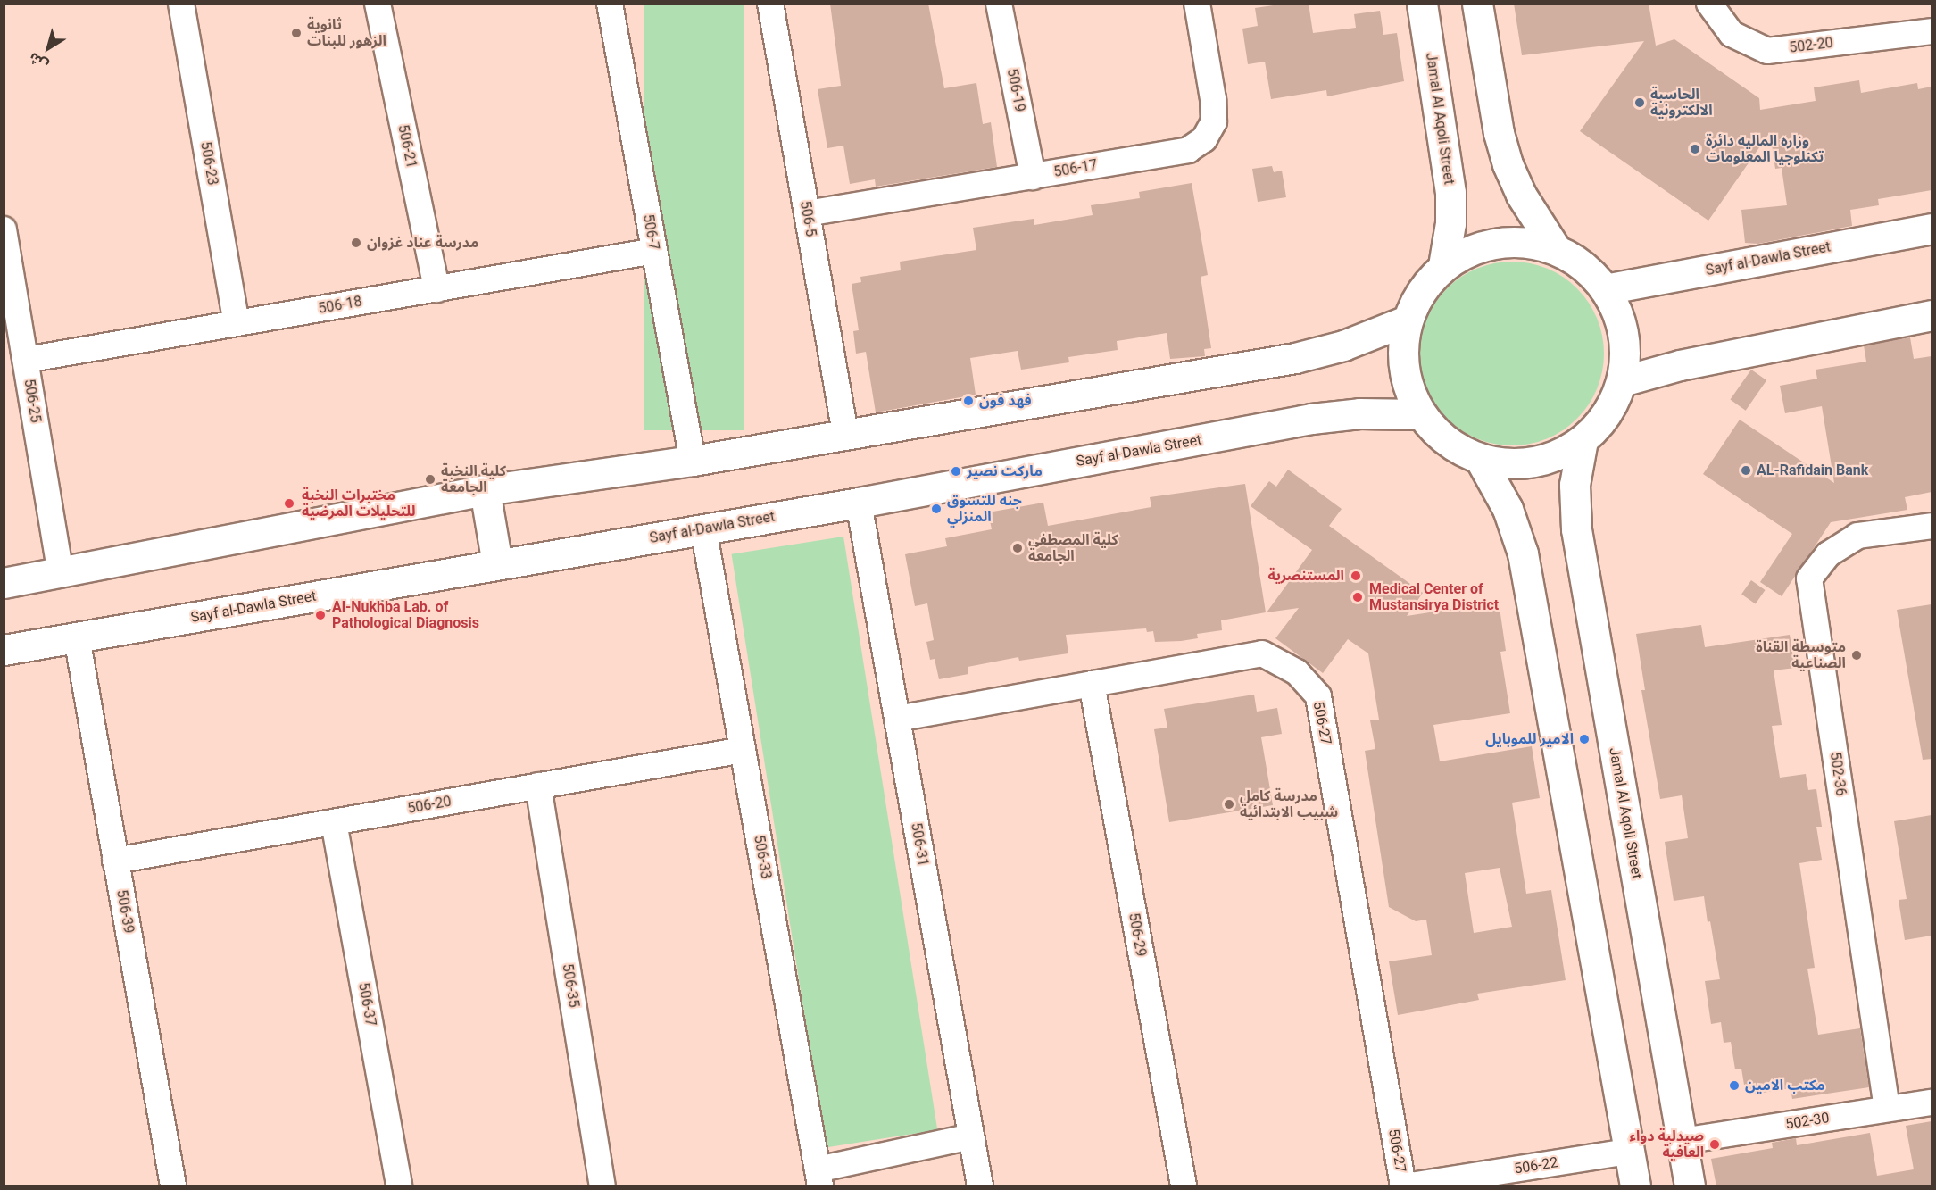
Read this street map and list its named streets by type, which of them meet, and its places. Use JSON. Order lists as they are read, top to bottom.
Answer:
{
  "streets": {
    "street": [
      "502-20",
      "506-19",
      "Jamal Al Aqoli Street",
      "506-21",
      "506-23",
      "506-17",
      "506-5",
      "506-7",
      "Sayf al-Dawla Street",
      "506-18",
      "506-25",
      "506-27",
      "502-36",
      "506-20",
      "506-31",
      "506-33",
      "506-39",
      "506-29",
      "506-35",
      "506-37",
      "502-30",
      "506-22"
    ]
  },
  "crossings": [
    ["506-19", "506-17"],
    ["Jamal Al Aqoli Street", "502-30"],
    ["506-21", "506-18"],
    ["506-23", "506-18"],
    ["506-17", "506-5"],
    ["506-7", "506-18"],
    ["Sayf al-Dawla Street", "506-31"],
    ["Sayf al-Dawla Street", "506-33"],
    ["Sayf al-Dawla Street", "506-39"],
    ["506-18", "506-25"],
    ["506-27", "506-31"],
    ["506-27", "506-29"],
    ["502-36", "502-30"],
    ["506-20", "506-33"],
    ["506-20", "506-39"],
    ["506-20", "506-35"],
    ["506-20", "506-37"]
  ],
  "places": [
    "ثانوية الزهور للبنات",
    "الحاسبة الالكترونية",
    "وزاره الماليه دائرة تكنلوجيا المعلومات",
    "مدرسة عناد غزوان",
    "فهد فون",
    "AL-Rafidain Bank",
    "ماركت نصير",
    "كلية النخبة الجامعة",
    "مختبرات النخبة للتحليلات المرضية",
    "جنه للتسوق المنزلي",
    "كلية المصطفى الجامعة",
    "المستنصرية",
    "Medical Center of Mustansirya District",
    "Al-Nukhba Lab. of Pathological Diagnosis",
    "متوسطة القناة الصناعية",
    "الامير للموبايل",
    "مدرسة كامل شبيب الابتدائية",
    "مكتب الامين",
    "صيدلية دواء العافية"
  ],
  "north": "bottom left"
}
